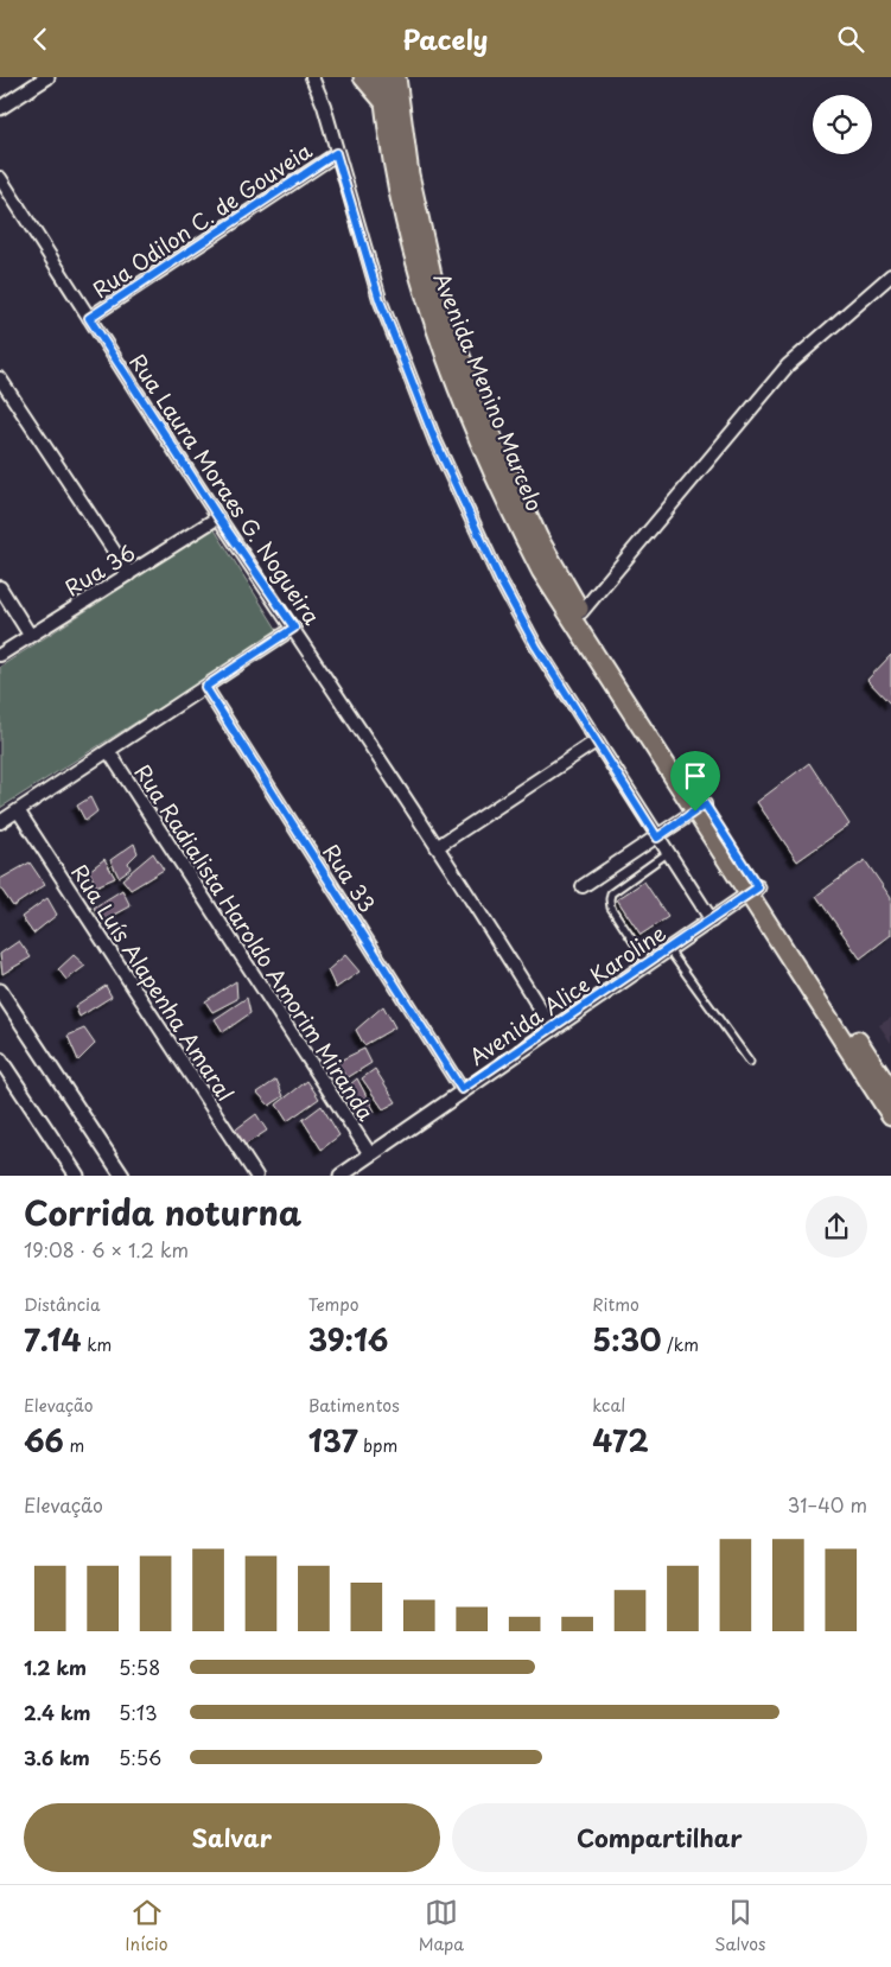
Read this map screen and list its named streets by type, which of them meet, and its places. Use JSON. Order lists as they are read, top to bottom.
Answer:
{
  "streets": {
    "main road": ["Avenida Menino Marcelo"],
    "street": [
      "Rua Odilon C. de Gouveia",
      "Rua Laura Moraes G. Nogueira",
      "Rua 36",
      "Rua 33",
      "Rua Radialista Haroldo Amorim Miranda",
      "Rua Luís Alapenha Amaral",
      "Avenida Alice Karoline"
    ]
  },
  "crossings": [
    ["Rua Odilon C. de Gouveia", "Rua Laura Moraes G. Nogueira"],
    ["Avenida Menino Marcelo", "Avenida Alice Karoline"],
    ["Rua Laura Moraes G. Nogueira", "Rua 36"],
    ["Rua Laura Moraes G. Nogueira", "Avenida Alice Karoline"],
    ["Rua 33", "Avenida Alice Karoline"],
    ["Rua Radialista Haroldo Amorim Miranda", "Avenida Alice Karoline"]
  ],
  "page": {
    "header": "Pacely",
    "heading": ["Corrida noturna", "19:08 · 6 × 1.2 km"],
    "stats": [
      ["Distância", "7.14 km"],
      ["Tempo", "39:16"],
      ["Ritmo", "5:30 /km"],
      ["Elevação", "66 m"],
      ["Batimentos", "137 bpm"],
      ["kcal", "472"]
    ],
    "chart": ["Elevação", "31–40 m"],
    "list": [
      {
        "name": "1.2 km",
        "note": "5:58"
      },
      {
        "name": "2.4 km",
        "note": "5:13"
      },
      {
        "name": "3.6 km",
        "note": "5:56"
      }
    ],
    "buttons": ["Salvar", "Compartilhar"],
    "tabs": ["Início", "Mapa", "Salvos"]
  }
}
